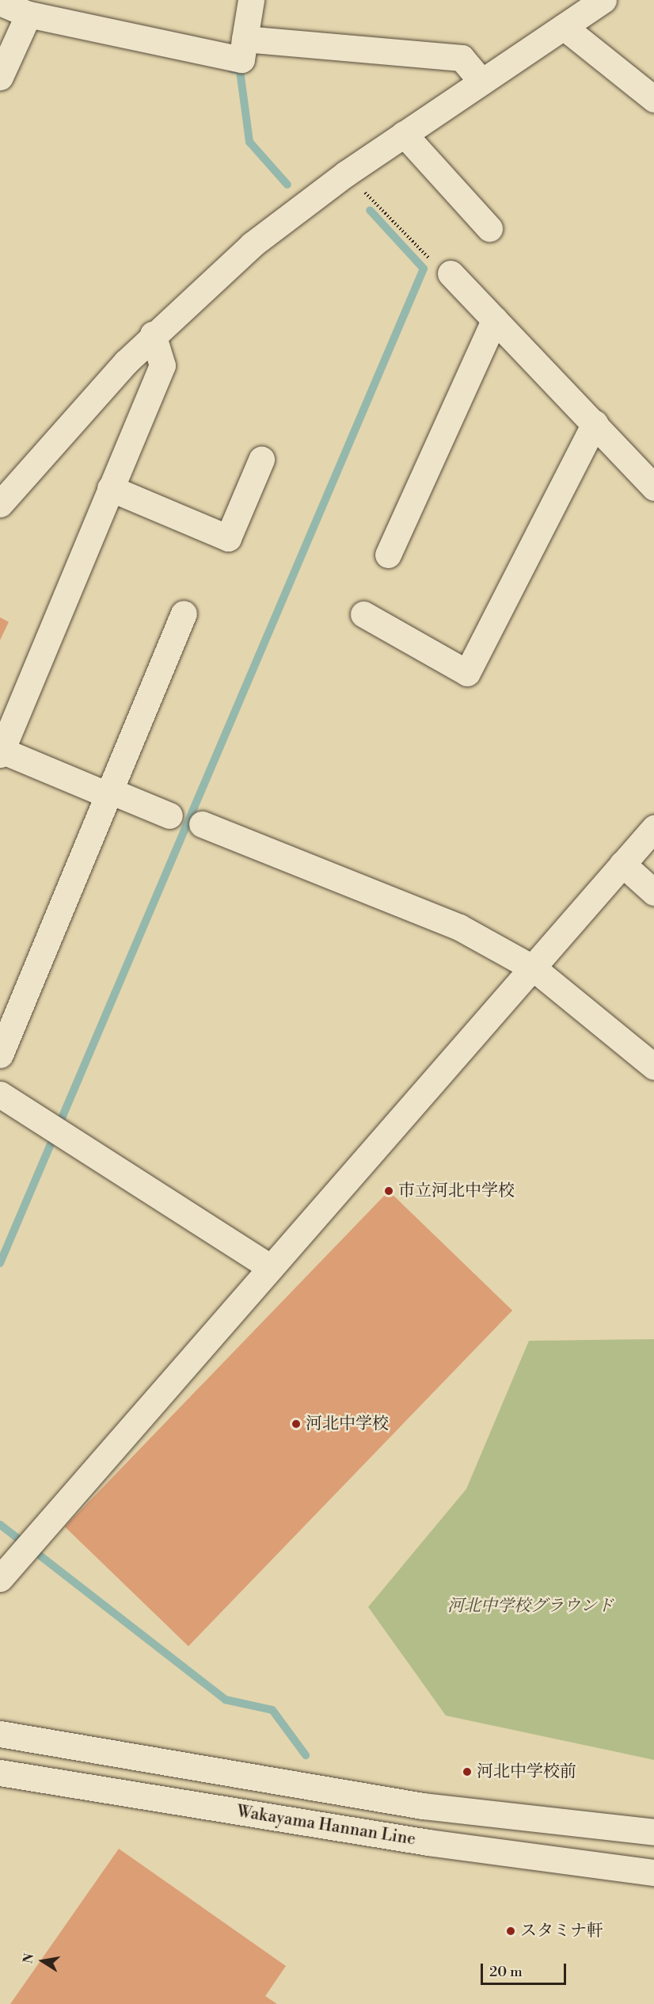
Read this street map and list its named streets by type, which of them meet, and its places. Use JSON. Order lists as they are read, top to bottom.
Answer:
{
  "streets": {
    "street": ["Wakayama Hannan Line"]
  },
  "parks": ["河北中学校グラウンド"],
  "places": [
    "市立河北中学校",
    "河北中学校",
    "河北中学校前",
    "スタミナ軒"
  ],
  "scale_bar": "20 m",
  "north": "left"
}
